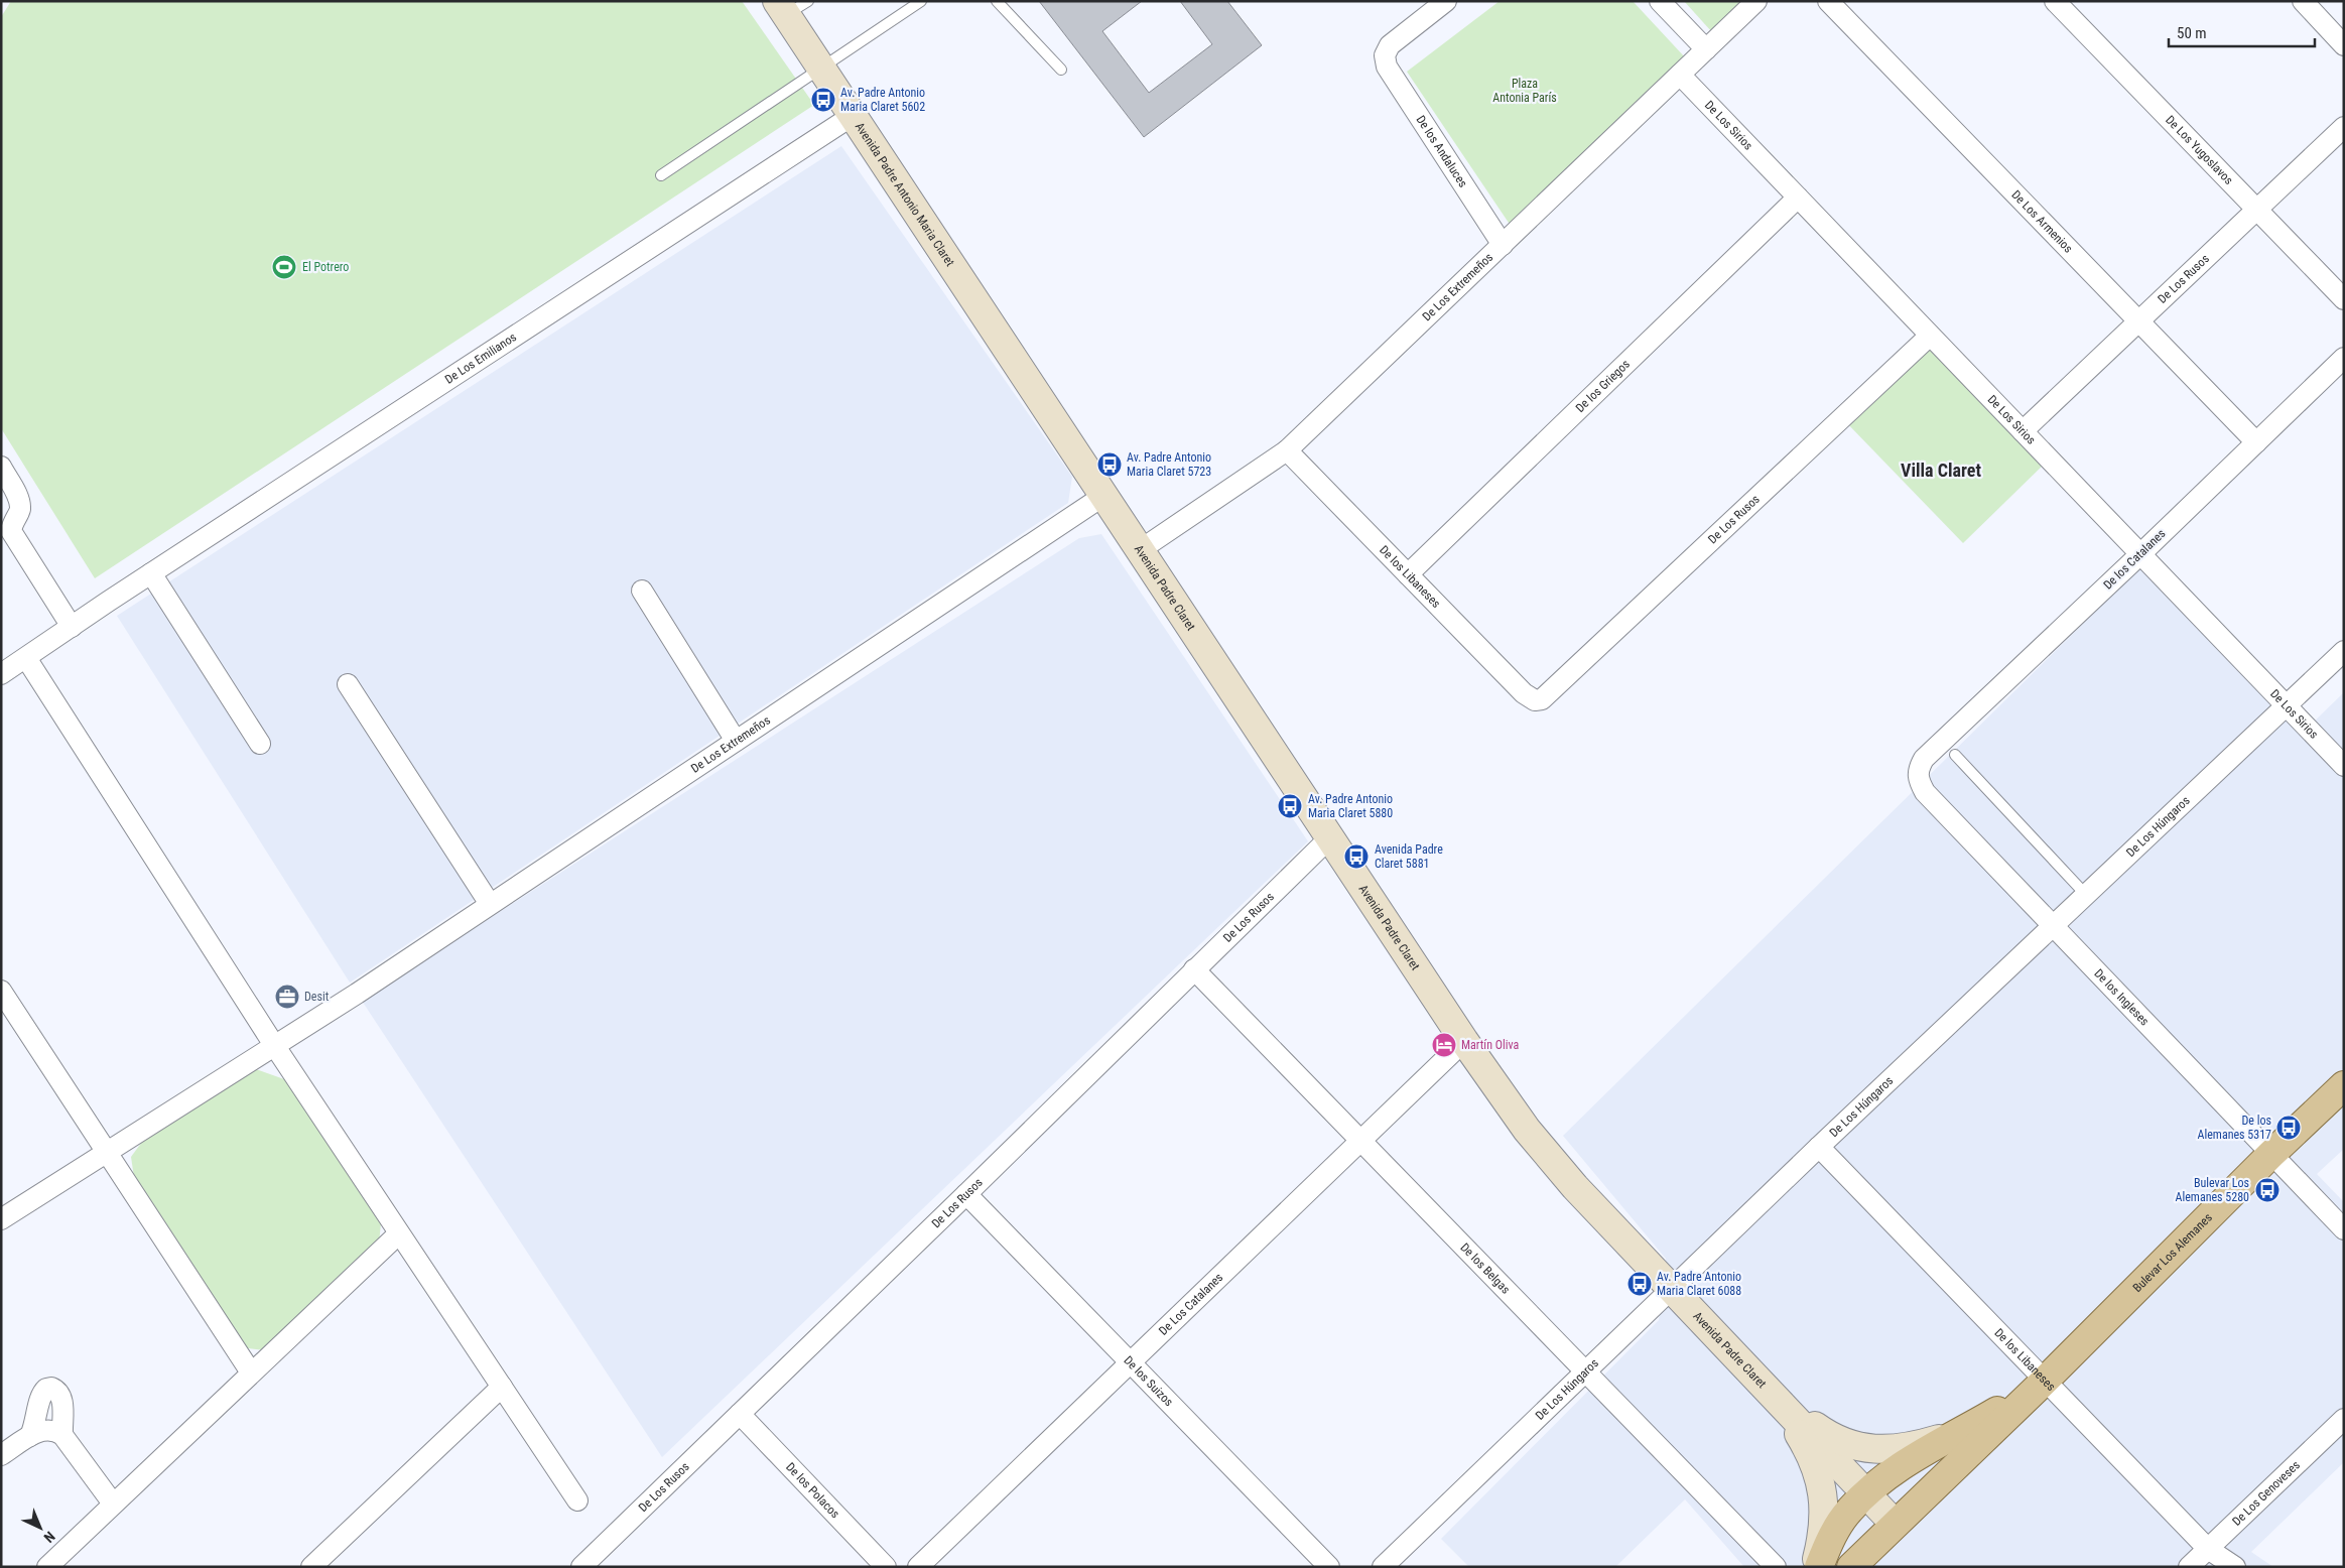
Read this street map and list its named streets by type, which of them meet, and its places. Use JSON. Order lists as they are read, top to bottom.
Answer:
{
  "streets": {
    "main road": ["Avenida Padre Antonio Maria Claret", "Avenida Padre Claret", "Bulevar Los Alemanes"],
    "street": [
      "De Los Sirios",
      "De Los Yugoslavos",
      "De los Andaluces",
      "De Los Armenios",
      "De Los Rusos",
      "De Los Extremeños",
      "De Los Emilianos",
      "De los Griegos",
      "De los Catalanes",
      "De los Libaneses",
      "De Los Húngaros",
      "De los Ingleses",
      "De los Belgas",
      "De Los Catalanes",
      "De los Suizos",
      "De los Polacos",
      "De Los Genoveses"
    ]
  },
  "crossings": [
    ["De Los Sirios", "De Los Rusos"],
    ["De Los Sirios", "De Los Extremeños"],
    ["De Los Sirios", "De los Griegos"],
    ["De Los Sirios", "De los Catalanes"],
    ["De Los Sirios", "De Los Húngaros"],
    ["De Los Yugoslavos", "De Los Rusos"],
    ["De los Andaluces", "De Los Extremeños"],
    ["Avenida Padre Antonio Maria Claret", "De Los Emilianos"],
    ["Avenida Padre Antonio Maria Claret", "Avenida Padre Claret"],
    ["De Los Armenios", "De Los Rusos"],
    ["De Los Armenios", "De los Catalanes"],
    ["De Los Rusos", "De los Libaneses"],
    ["De Los Rusos", "Avenida Padre Claret"],
    ["De Los Rusos", "De los Belgas"],
    ["De Los Rusos", "De los Suizos"],
    ["De Los Rusos", "De los Polacos"],
    ["De Los Extremeños", "De los Libaneses"],
    ["De Los Extremeños", "Avenida Padre Claret"],
    ["De los Griegos", "De los Libaneses"],
    ["De los Catalanes", "De los Ingleses"],
    ["De los Libaneses", "De Los Húngaros"],
    ["De los Libaneses", "Bulevar Los Alemanes"],
    ["De los Libaneses", "De Los Genoveses"],
    ["Avenida Padre Claret", "De Los Húngaros"],
    ["Avenida Padre Claret", "Bulevar Los Alemanes"],
    ["Avenida Padre Claret", "De Los Catalanes"],
    ["De Los Húngaros", "De los Ingleses"],
    ["De Los Húngaros", "De los Belgas"],
    ["De los Ingleses", "Bulevar Los Alemanes"],
    ["De los Belgas", "De Los Catalanes"],
    ["De Los Catalanes", "De los Suizos"]
  ],
  "districts": ["Villa Claret"],
  "parks": ["Plaza Antonia París"],
  "places": {
    "bus stop": [
      "Av. Padre Antonio Maria Claret 5602",
      "Av. Padre Antonio Maria Claret 5723",
      "Av. Padre Antonio Maria Claret 5880",
      "Avenida Padre Claret 5881",
      "De los Alemanes 5317",
      "Bulevar Los Alemanes 5280",
      "Av. Padre Antonio Maria Claret 6088"
    ],
    "sports": ["El Potrero"],
    "office": ["Desit"],
    "hotel": ["Martín Oliva"]
  },
  "scale_bar": "50 m",
  "north": "bottom right"
}
